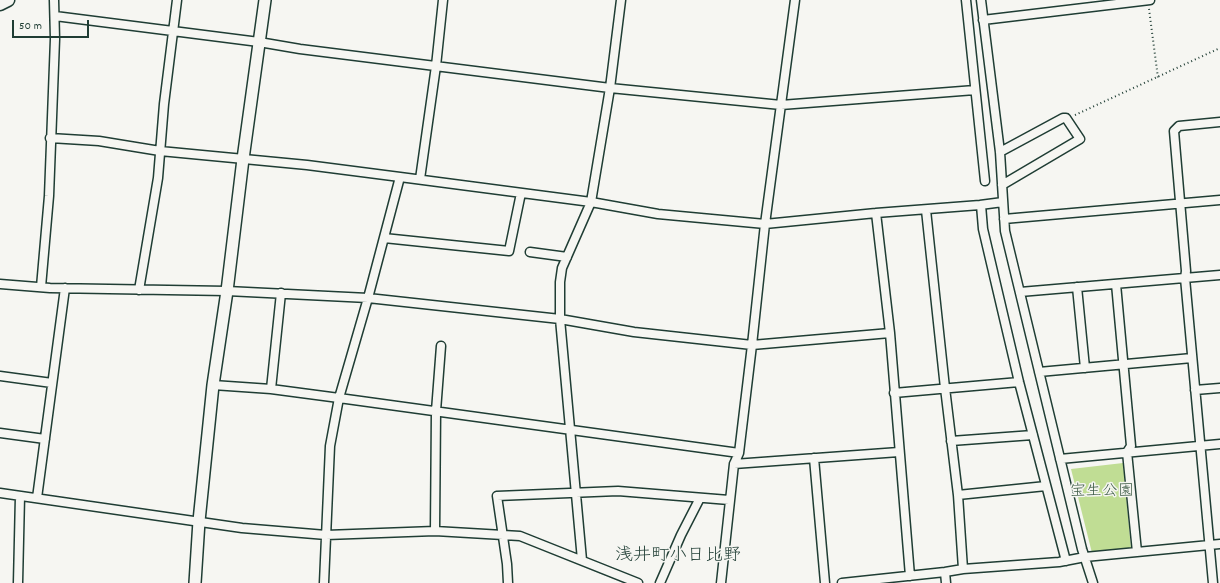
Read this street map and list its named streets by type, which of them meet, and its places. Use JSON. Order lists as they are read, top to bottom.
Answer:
{
  "districts": ["浅井町小日比野"],
  "parks": ["宝生公園"],
  "scale_bar": "50 m"
}
